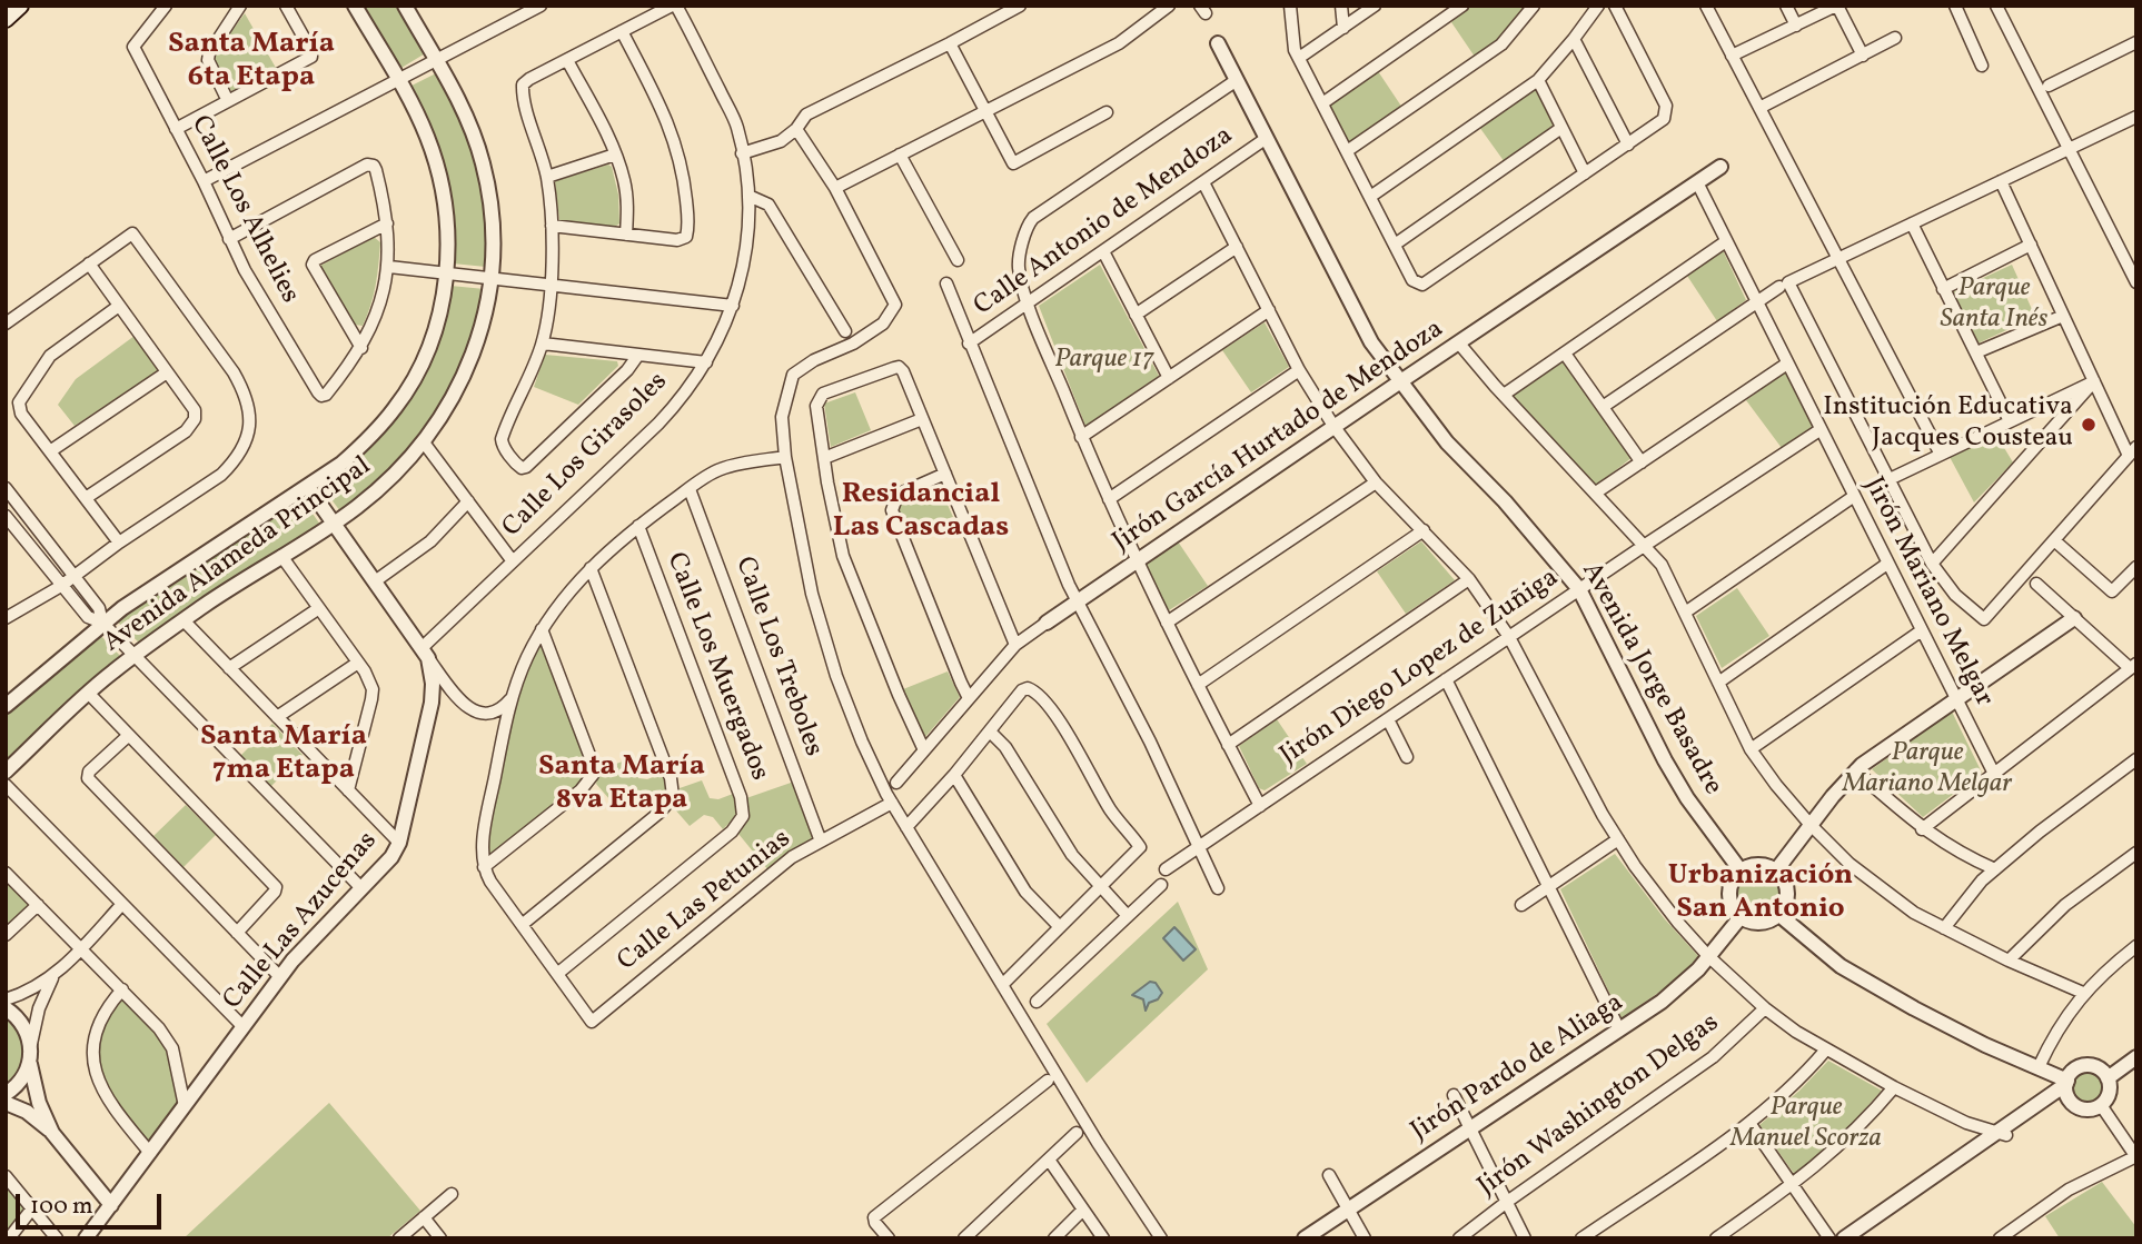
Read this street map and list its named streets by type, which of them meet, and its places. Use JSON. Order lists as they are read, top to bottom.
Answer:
{
  "streets": {
    "street": [
      "Calle Los Alhelies",
      "Calle Antonio de Mendoza",
      "Jirón García Hurtado de Mendoza",
      "Calle Los Girasoles",
      "Avenida Alameda Principal",
      "Jirón Mariano Melgar",
      "Calle Los Treboles",
      "Calle Los Muergados",
      "Jirón Diego Lopez de Zuñiga",
      "Avenida Jorge Basadre",
      "Calle Las Petunias",
      "Calle Las Azucenas",
      "Jirón Pardo de Aliaga",
      "Jirón Washington Delgas"
    ]
  },
  "crossings": [
    ["Calle Antonio de Mendoza", "Avenida Jorge Basadre"],
    ["Jirón García Hurtado de Mendoza", "Jirón Mariano Melgar"],
    ["Jirón García Hurtado de Mendoza", "Avenida Jorge Basadre"],
    ["Calle Los Girasoles", "Calle Las Azucenas"],
    ["Avenida Alameda Principal", "Calle Las Azucenas"],
    ["Jirón Mariano Melgar", "Jirón Diego Lopez de Zuñiga"],
    ["Calle Los Treboles", "Calle Las Petunias"],
    ["Calle Los Muergados", "Calle Las Petunias"],
    ["Jirón Diego Lopez de Zuñiga", "Avenida Jorge Basadre"],
    ["Avenida Jorge Basadre", "Jirón Pardo de Aliaga"]
  ],
  "districts": [
    "Santa María 6ta Etapa",
    "Residancial Las Cascadas",
    "Santa María 7ma Etapa",
    "Santa María 8va Etapa",
    "Urbanización San Antonio"
  ],
  "parks": [
    "Parque Santa Inés",
    "Parque 17",
    "Parque Mariano Melgar",
    "Parque Manuel Scorza"
  ],
  "places": ["Institución Educativa Jacques Cousteau"],
  "scale_bar": "100 m"
}
